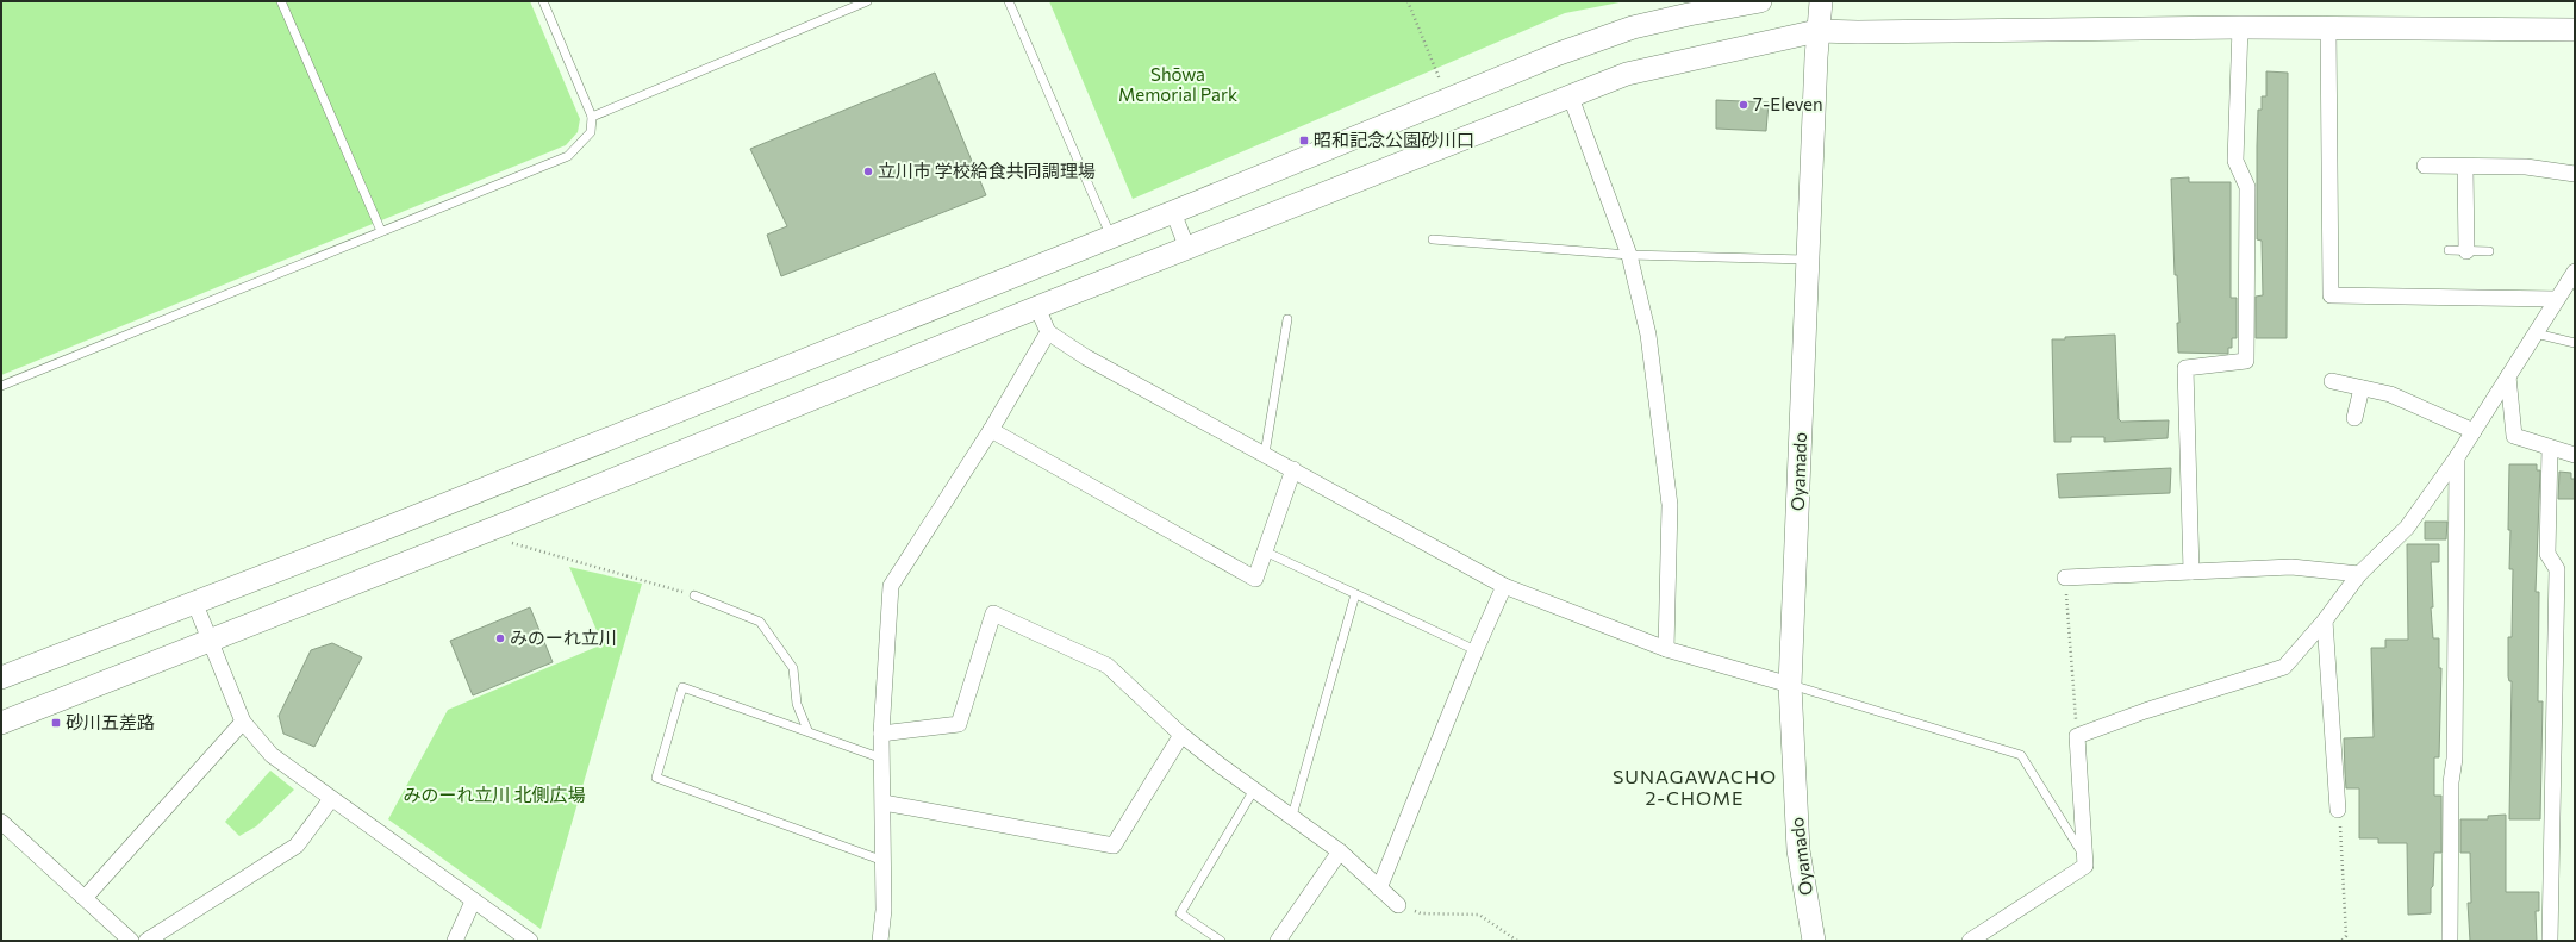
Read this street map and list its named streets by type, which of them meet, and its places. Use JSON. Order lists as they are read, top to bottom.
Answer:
{
  "streets": {
    "street": ["Oyamado"]
  },
  "districts": ["SUNAGAWACHO 2-CHOME"],
  "parks": ["Shōwa Memorial Park", "みのーれ立川 北側広場"],
  "places": {
    "other": ["7-Eleven", "立川市 学校給食共同調理場", "みのーれ立川"],
    "transit": ["昭和記念公園砂川口", "砂川五差路"]
  }
}
